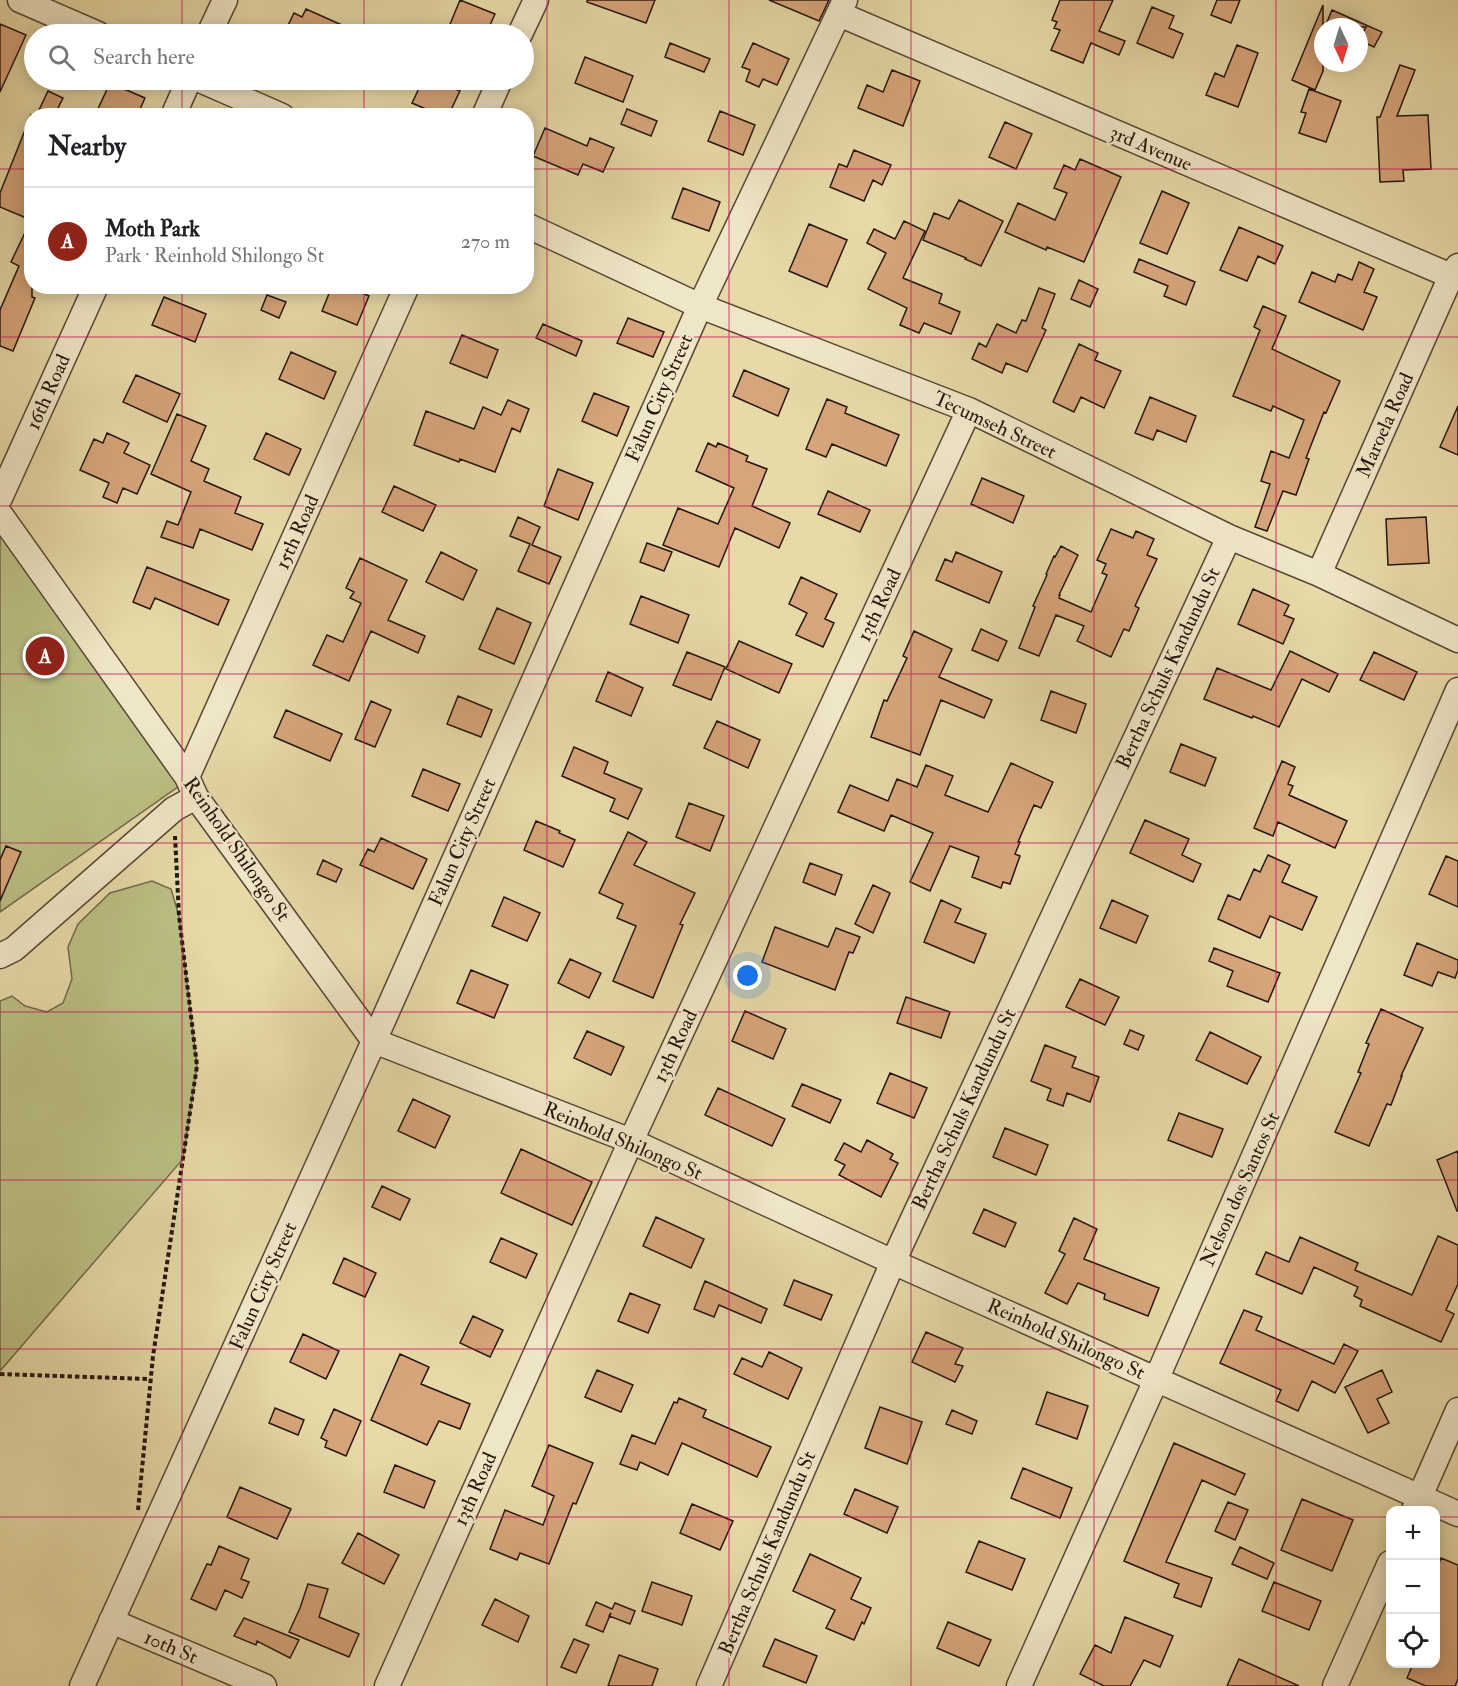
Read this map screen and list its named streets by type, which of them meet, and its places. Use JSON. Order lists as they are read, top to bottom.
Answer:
{
  "streets": {
    "street": [
      "3rd Avenue",
      "16th Road",
      "Falun City Street",
      "Tecumseh Street",
      "Maroela Road",
      "15th Road",
      "13th Road",
      "Bertha Schuls Kandundu St",
      "Reinhold Shilongo St",
      "Nelson dos Santos St",
      "10th St"
    ]
  },
  "crossings": [
    ["3rd Avenue", "Falun City Street"],
    ["3rd Avenue", "Maroela Road"],
    ["Falun City Street", "Tecumseh Street"],
    ["Falun City Street", "Reinhold Shilongo St"],
    ["Falun City Street", "10th St"],
    ["Tecumseh Street", "Maroela Road"],
    ["Tecumseh Street", "13th Road"],
    ["Tecumseh Street", "Bertha Schuls Kandundu St"],
    ["15th Road", "Reinhold Shilongo St"],
    ["13th Road", "Reinhold Shilongo St"],
    ["Bertha Schuls Kandundu St", "Reinhold Shilongo St"],
    ["Reinhold Shilongo St", "Nelson dos Santos St"]
  ],
  "north": "bottom",
  "page": {
    "search": "Search here",
    "heading": "Nearby",
    "list": [
      {
        "mark": "A",
        "name": "Moth Park",
        "note": "Park · Reinhold Shilongo St",
        "value": "270 m"
      }
    ],
    "pins": "A",
    "map_buttons": ["+", "−"]
  }
}
